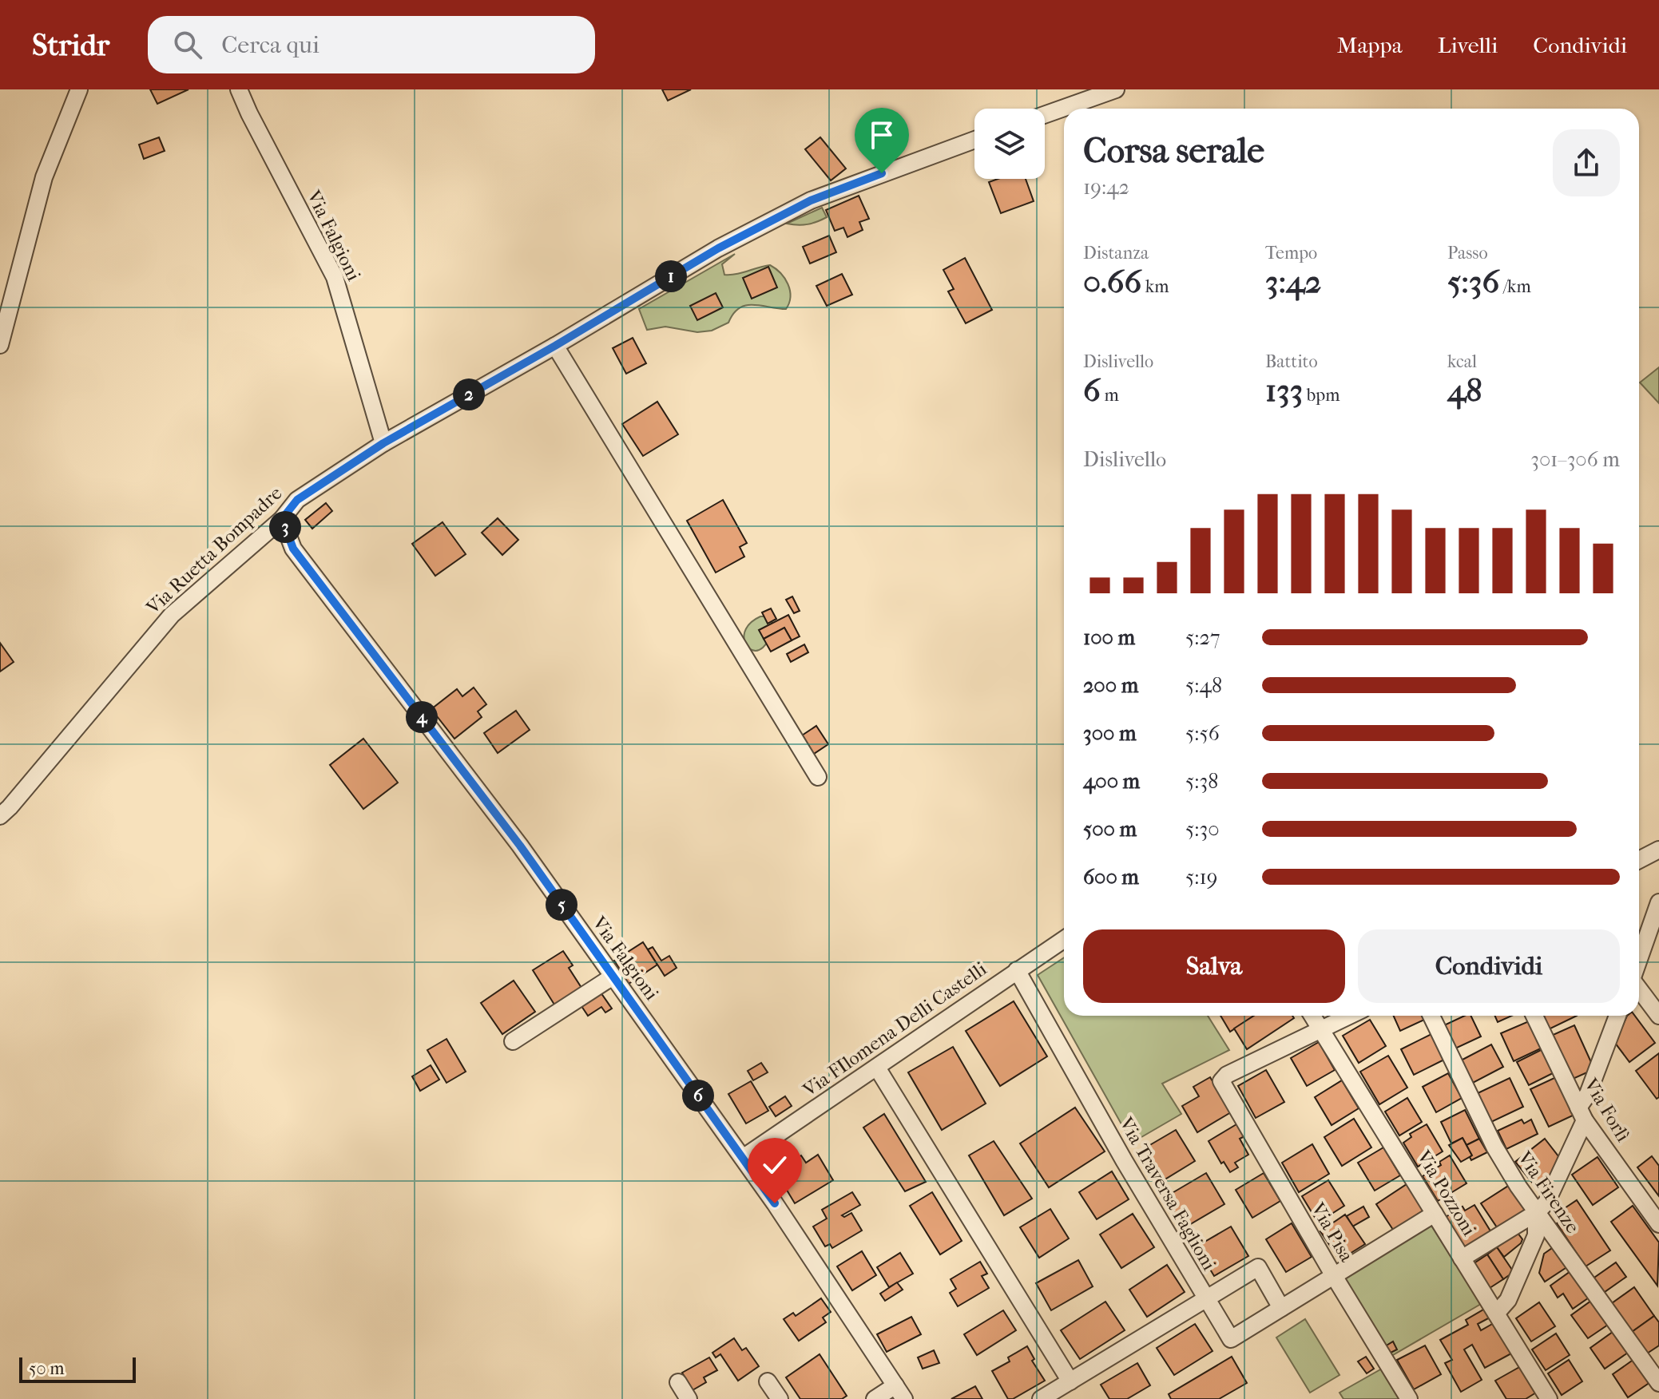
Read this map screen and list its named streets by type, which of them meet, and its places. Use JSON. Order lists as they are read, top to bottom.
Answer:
{
  "streets": {
    "street": [
      "Via Falgioni",
      "Via Ruetta Bompadre",
      "Via FIlomena Delli Castelli",
      "Via Forlì",
      "Via Firenze",
      "Via Pozzoni",
      "Via Traversa Faglioni",
      "Via Pisa"
    ]
  },
  "crossings": [
    ["Via Falgioni", "Via Ruetta Bompadre"],
    ["Via Falgioni", "Via FIlomena Delli Castelli"],
    ["Via FIlomena Delli Castelli", "Via Traversa Faglioni"],
    ["Via Pozzoni", "Via Pisa"]
  ],
  "scale_bar": "50 m",
  "page": {
    "header": "Stridr",
    "search": "Cerca qui",
    "nav": ["Mappa", "Livelli", "Condividi"],
    "heading": ["Corsa serale", "19:42"],
    "stats": [
      ["Distanza", "0.66 km"],
      ["Tempo", "3:42"],
      ["Passo", "5:36 /km"],
      ["Dislivello", "6 m"],
      ["Battito", "133 bpm"],
      ["kcal", "48"]
    ],
    "pins": [
      "1",
      "2",
      "3",
      "4",
      "5",
      "6"
    ],
    "chart": ["Dislivello", "301–306 m"],
    "list": [
      {
        "name": "100 m",
        "note": "5:27"
      },
      {
        "name": "200 m",
        "note": "5:48"
      },
      {
        "name": "300 m",
        "note": "5:56"
      },
      {
        "name": "400 m",
        "note": "5:38"
      },
      {
        "name": "500 m",
        "note": "5:30"
      },
      {
        "name": "600 m",
        "note": "5:19"
      }
    ],
    "buttons": ["Salva", "Condividi"],
    "scale": "50 m"
  }
}
